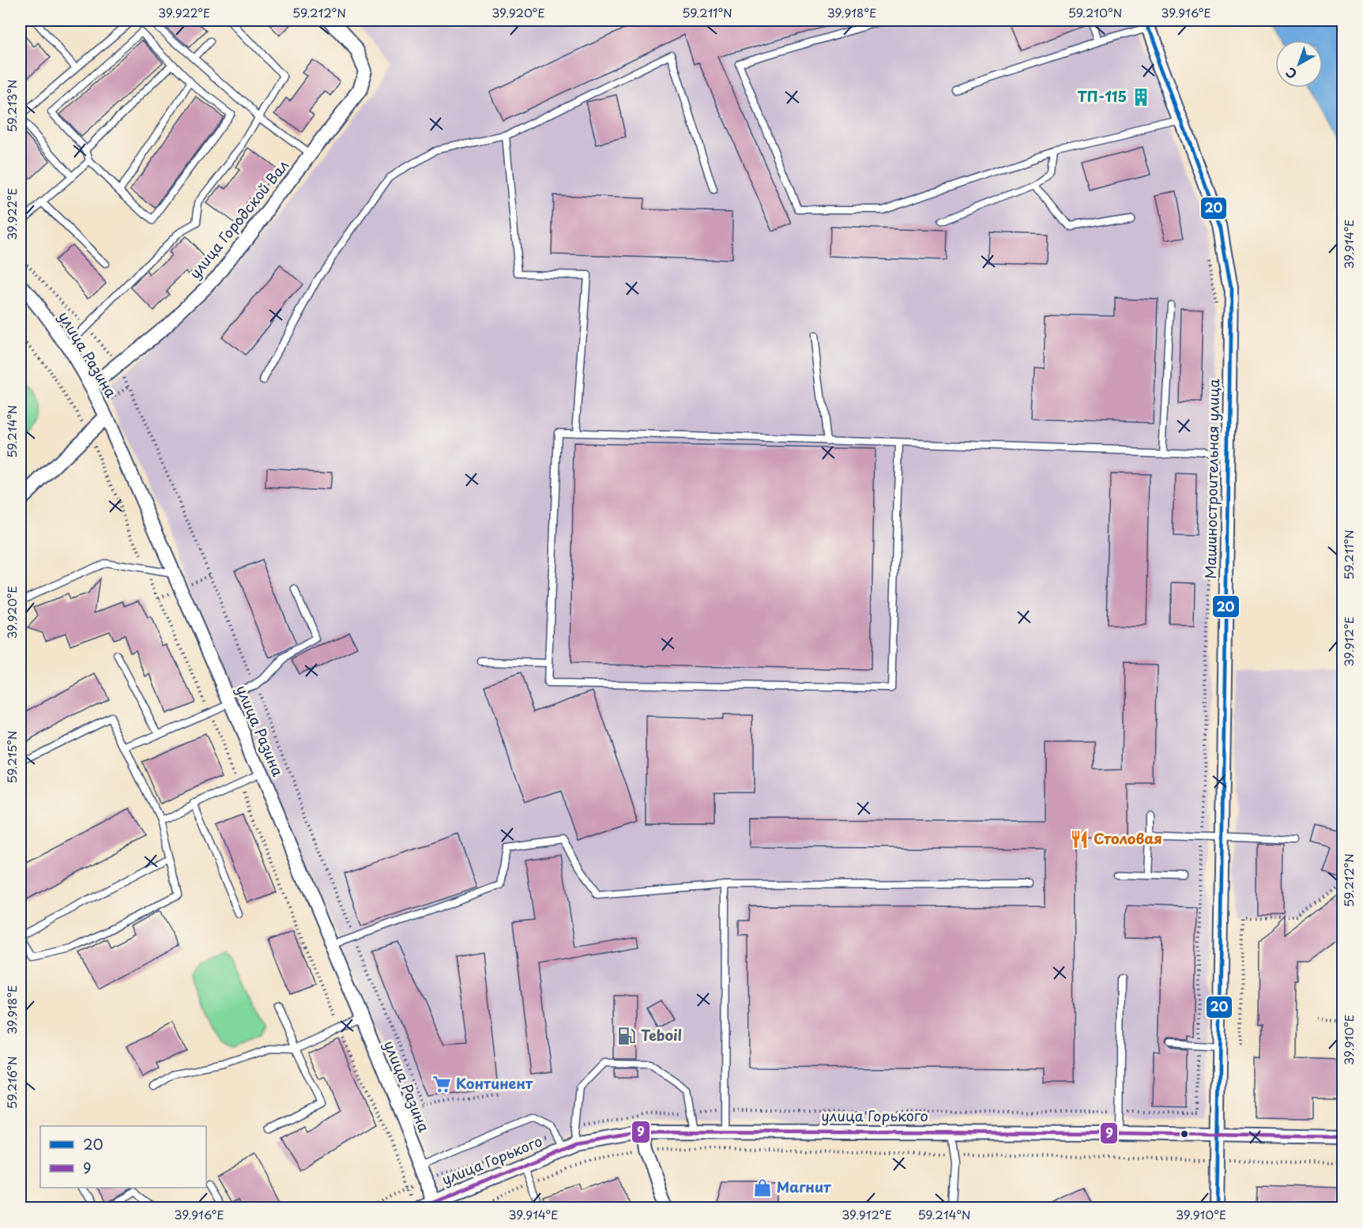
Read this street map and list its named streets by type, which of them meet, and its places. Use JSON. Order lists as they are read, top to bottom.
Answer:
{
  "streets": {
    "street": [
      "улица Городской Вал",
      "улица Разина",
      "Машиностроительная улица",
      "улица Горького"
    ]
  },
  "crossings": [
    ["улица Городской Вал", "улица Разина"],
    ["улица Разина", "улица Горького"],
    ["Машиностроительная улица", "улица Горького"]
  ],
  "places": {
    "building": ["ТП-115"],
    "restaurant": ["Столовая"],
    "fuel station": ["Teboil"],
    "supermarket": ["Континент"],
    "shop": ["Магнит"]
  },
  "lines": ["transit line 20", "transit line 9"],
  "legend": ["20", "9"],
  "north": "bottom left",
  "coordinates": [
    "39.922°E",
    "59.212°N",
    "39.920°E",
    "59.211°N",
    "39.918°E",
    "59.210°N",
    "39.916°E",
    "59.213°N",
    "39.914°E",
    "59.214°N",
    "39.912°E",
    "59.215°N",
    "39.910°E",
    "59.216°N"
  ]
}
